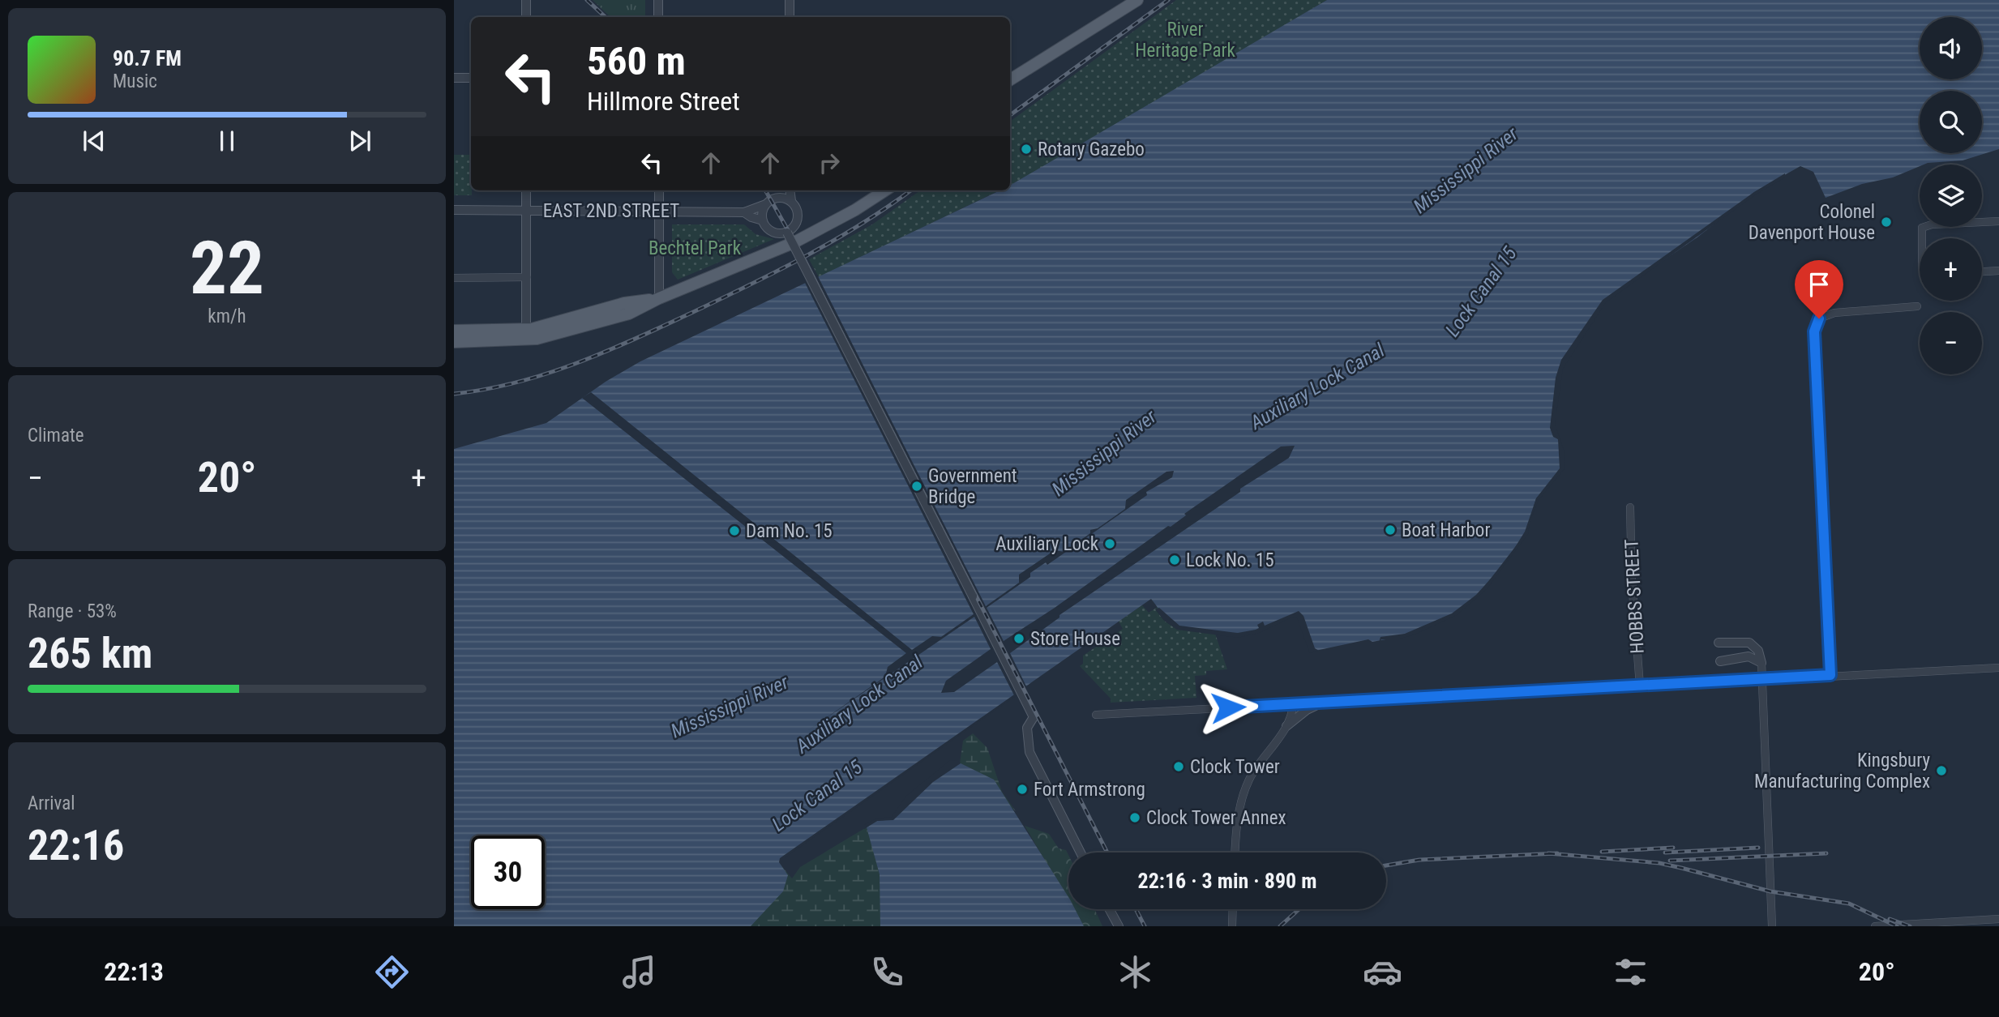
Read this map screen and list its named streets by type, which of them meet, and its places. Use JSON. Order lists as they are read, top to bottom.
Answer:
{
  "streets": {
    "street": ["EAST 2ND STREET", "HOBBS STREET"]
  },
  "water": ["Mississippi River", "Lock Canal 15", "Auxiliary Lock Canal"],
  "parks": ["River Heritage Park", "Bechtel Park"],
  "places": [
    "Rotary Gazebo",
    "Colonel Davenport House",
    "Government Bridge",
    "Boat Harbor",
    "Dam No. 15",
    "Auxiliary Lock",
    "Lock No. 15",
    "Store House",
    "Clock Tower",
    "Kingsbury Manufacturing Complex",
    "Fort Armstrong",
    "Clock Tower Annex"
  ],
  "page": {
    "map_buttons": ["+", "−"],
    "turn": ["560 m", "Hillmore Street"],
    "song": ["90.7 FM", "Music"],
    "tile": [
      ["22", "km/h"],
      "Climate",
      ["Range · 53%", "265 km"],
      ["Arrival", "22:16"]
    ],
    "heat": ["−", "20°", "+"],
    "limit": "30",
    "trip": "22:16 · 3 min · 890 m",
    "tabs": ["22:13", "20°"]
  }
}
